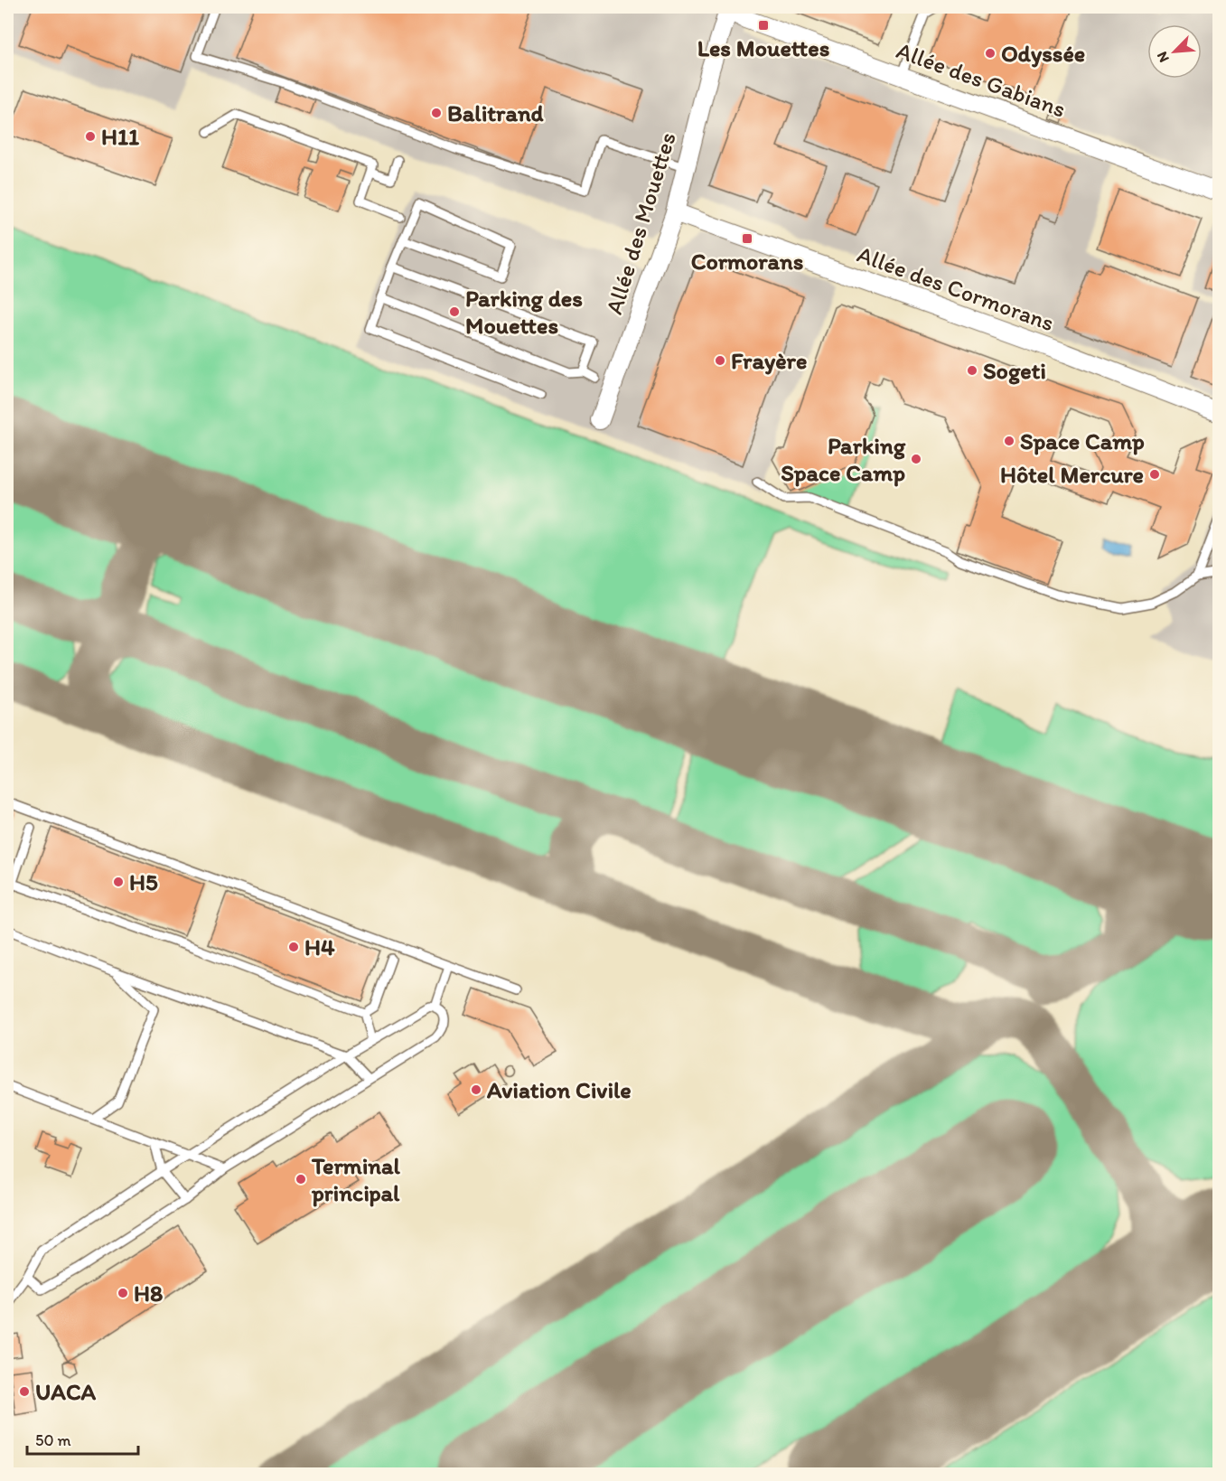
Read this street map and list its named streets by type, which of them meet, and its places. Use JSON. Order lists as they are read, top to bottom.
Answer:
{
  "streets": {
    "street": ["Allée des Gabians", "Allée des Mouettes", "Allée des Cormorans"]
  },
  "crossings": [
    ["Allée des Gabians", "Allée des Mouettes"],
    ["Allée des Mouettes", "Allée des Cormorans"]
  ],
  "places": {
    "transit": ["Les Mouettes", "Cormorans"],
    "other": [
      "Odyssée",
      "Balitrand",
      "H11",
      "Parking des Mouettes",
      "Frayère",
      "Sogeti",
      "Space Camp",
      "Parking Space Camp",
      "Hôtel Mercure",
      "H5",
      "H4",
      "Aviation Civile",
      "Terminal principal",
      "H8",
      "UACA"
    ]
  },
  "scale_bar": "50 m",
  "north": "bottom left"
}
